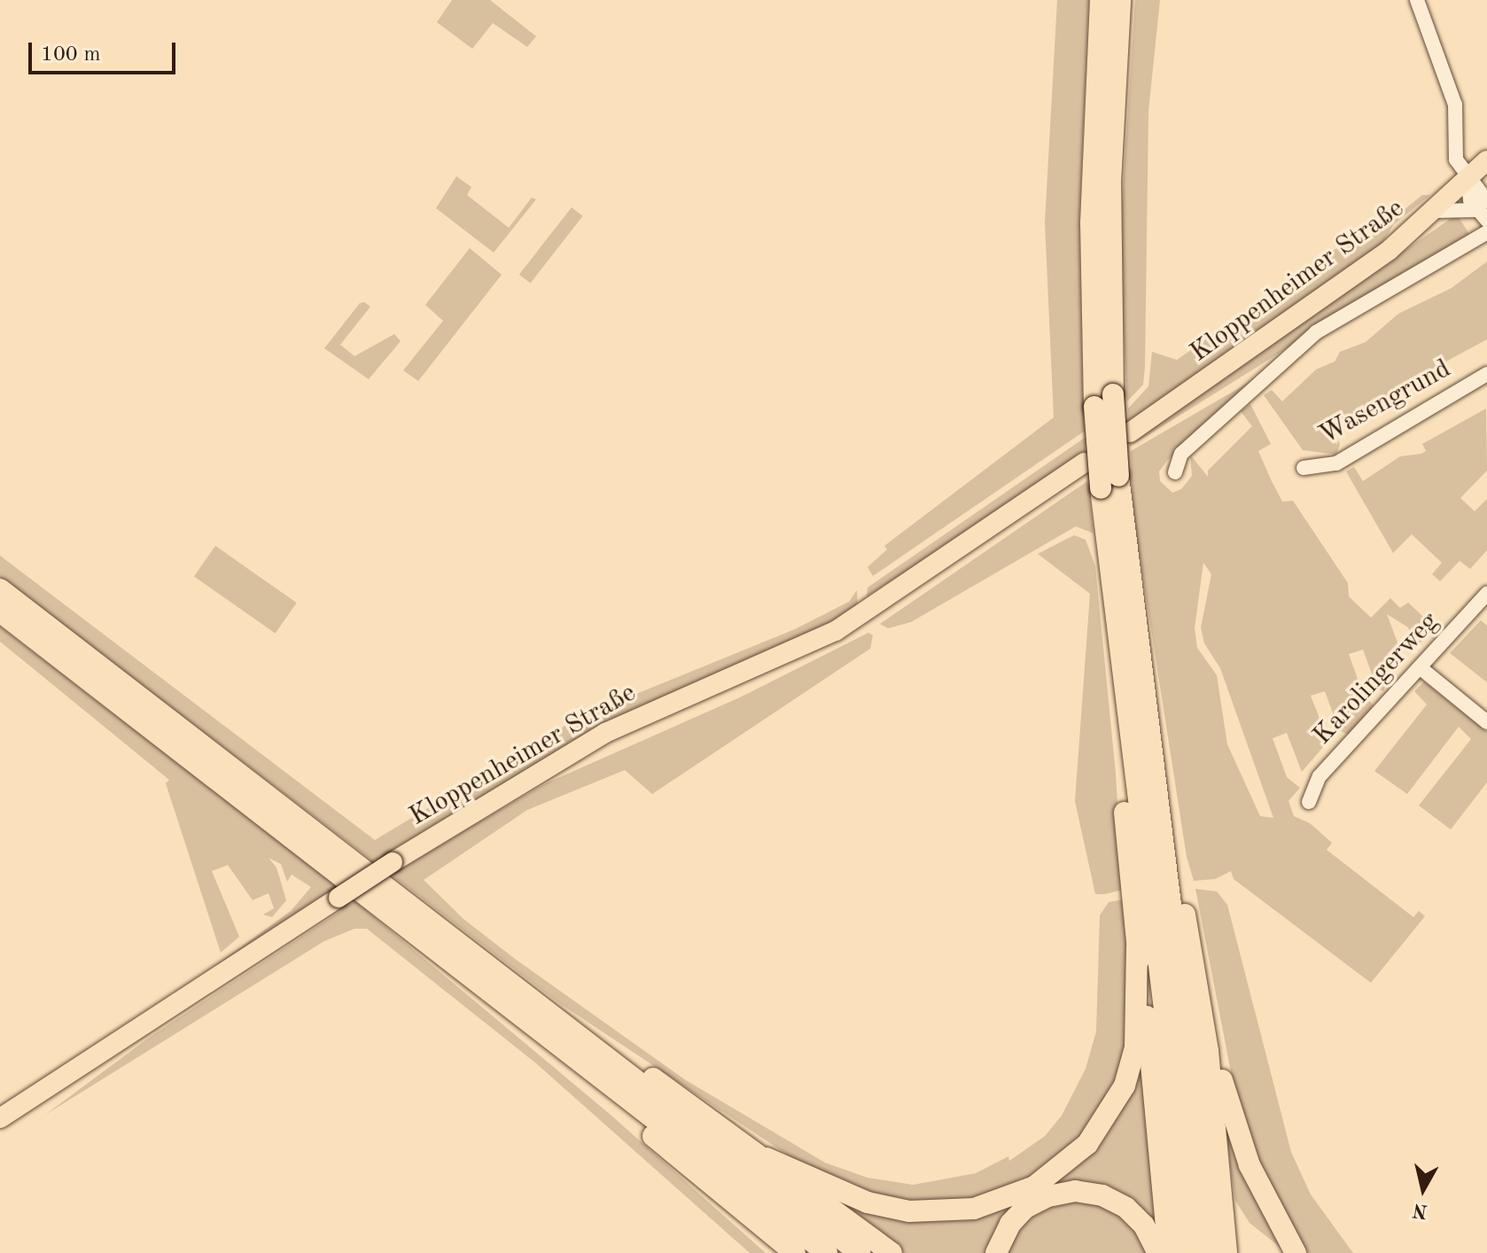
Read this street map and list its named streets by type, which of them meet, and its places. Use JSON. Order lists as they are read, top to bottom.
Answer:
{
  "streets": {
    "main road": ["Kloppenheimer Straße"],
    "street": ["Wasengrund", "Karolingerweg"]
  },
  "scale_bar": "100 m",
  "north": "bottom"
}
